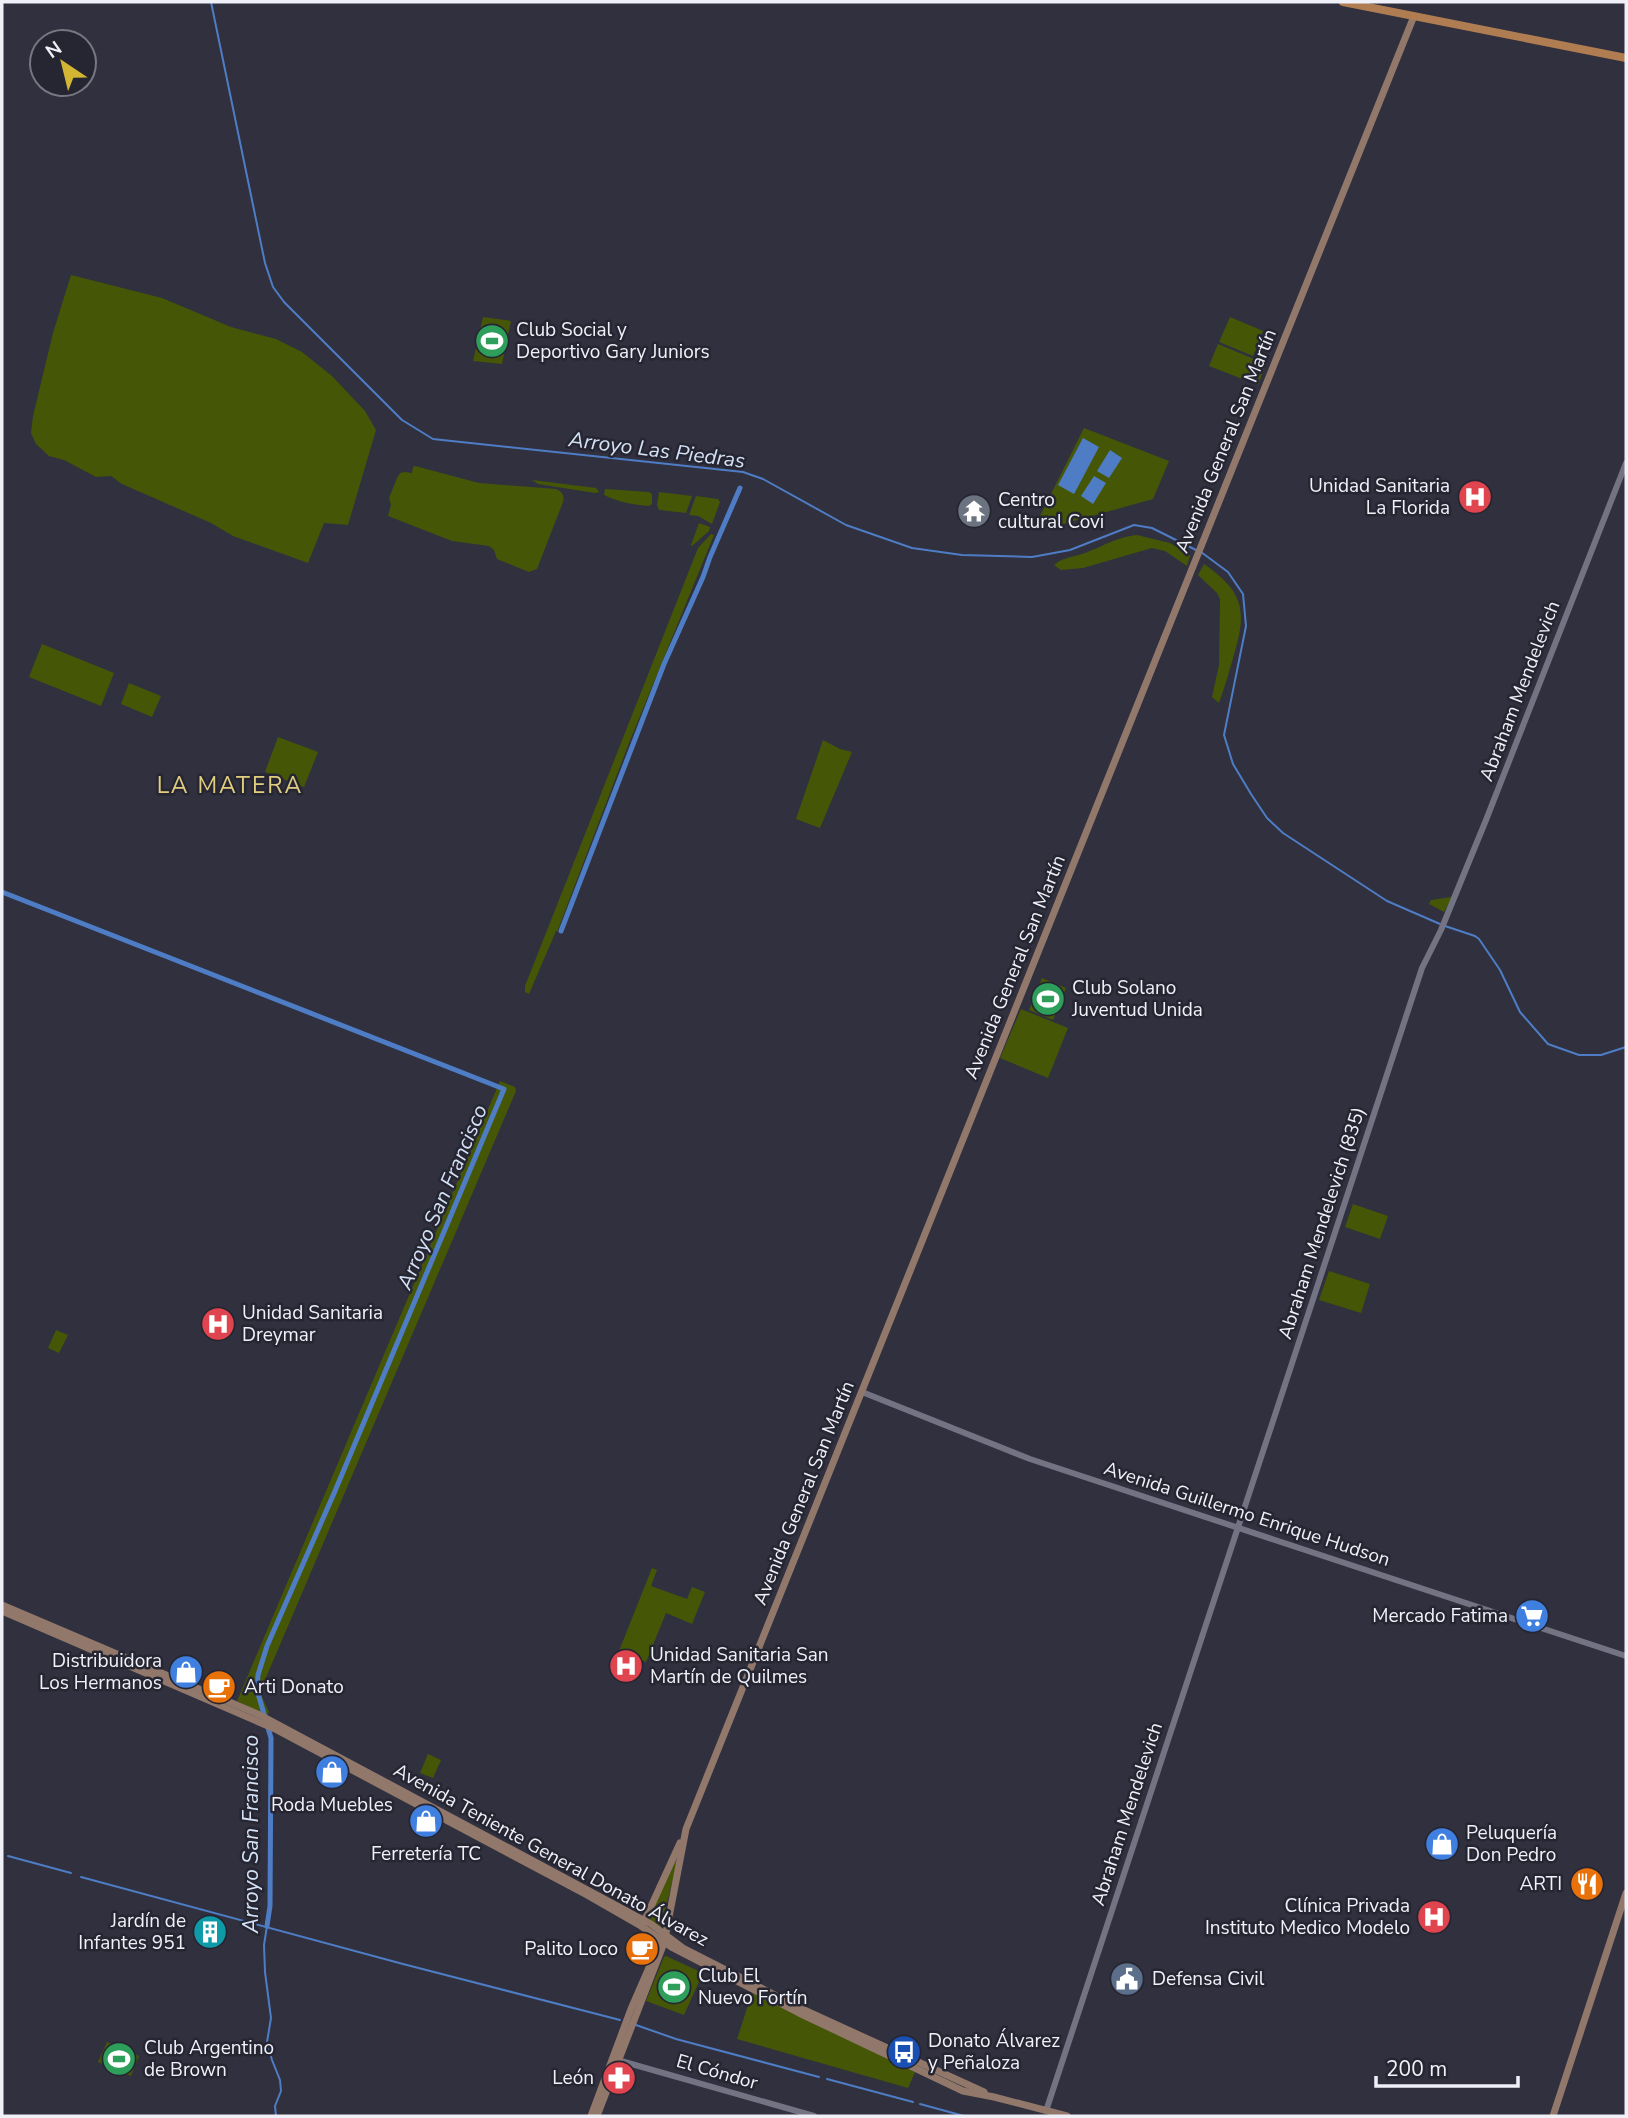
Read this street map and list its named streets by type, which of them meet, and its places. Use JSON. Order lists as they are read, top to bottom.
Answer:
{
  "streets": {
    "main road": ["Avenida General San Martín", "Avenida Teniente General Donato Álvarez"],
    "street": [
      "Abraham Mendelevich",
      "Abraham Mendelevich (835)",
      "Avenida Guillermo Enrique Hudson",
      "El Cóndor"
    ]
  },
  "crossings": [
    ["Avenida General San Martín", "Avenida Guillermo Enrique Hudson"],
    ["Avenida General San Martín", "Avenida Teniente General Donato Álvarez"],
    ["Avenida General San Martín", "El Cóndor"],
    ["Abraham Mendelevich", "Abraham Mendelevich (835)"],
    ["Abraham Mendelevich", "Avenida Guillermo Enrique Hudson"],
    ["Abraham Mendelevich", "Avenida Teniente General Donato Álvarez"],
    ["Abraham Mendelevich (835)", "Avenida Guillermo Enrique Hudson"]
  ],
  "districts": ["LA MATERA"],
  "water": ["Arroyo Las Piedras", "Arroyo San Francisco"],
  "places": {
    "sports": [
      "Club Social y Deportivo Gary Juniors",
      "Club Solano Juventud Unida",
      "Club El Nuevo Fortín",
      "Club Argentino de Brown"
    ],
    "hospital": [
      "Unidad Sanitaria La Florida",
      "Unidad Sanitaria Dreymar",
      "Unidad Sanitaria San Martín de Quilmes",
      "Clínica Privada Instituto Medico Modelo"
    ],
    "temple": ["Centro cultural Covi"],
    "supermarket": ["Mercado Fatima"],
    "shop": [
      "Distribuidora Los Hermanos",
      "Roda Muebles",
      "Ferretería TC",
      "Peluquería Don Pedro"
    ],
    "cafe": ["Arti Donato", "Palito Loco"],
    "restaurant": ["ARTI"],
    "building": ["Jardín de Infantes 951"],
    "public building": ["Defensa Civil"],
    "bus stop": ["Donato Álvarez y Peñaloza"],
    "pharmacy": ["León"]
  },
  "scale_bar": "200 m",
  "north": "top left"
}
